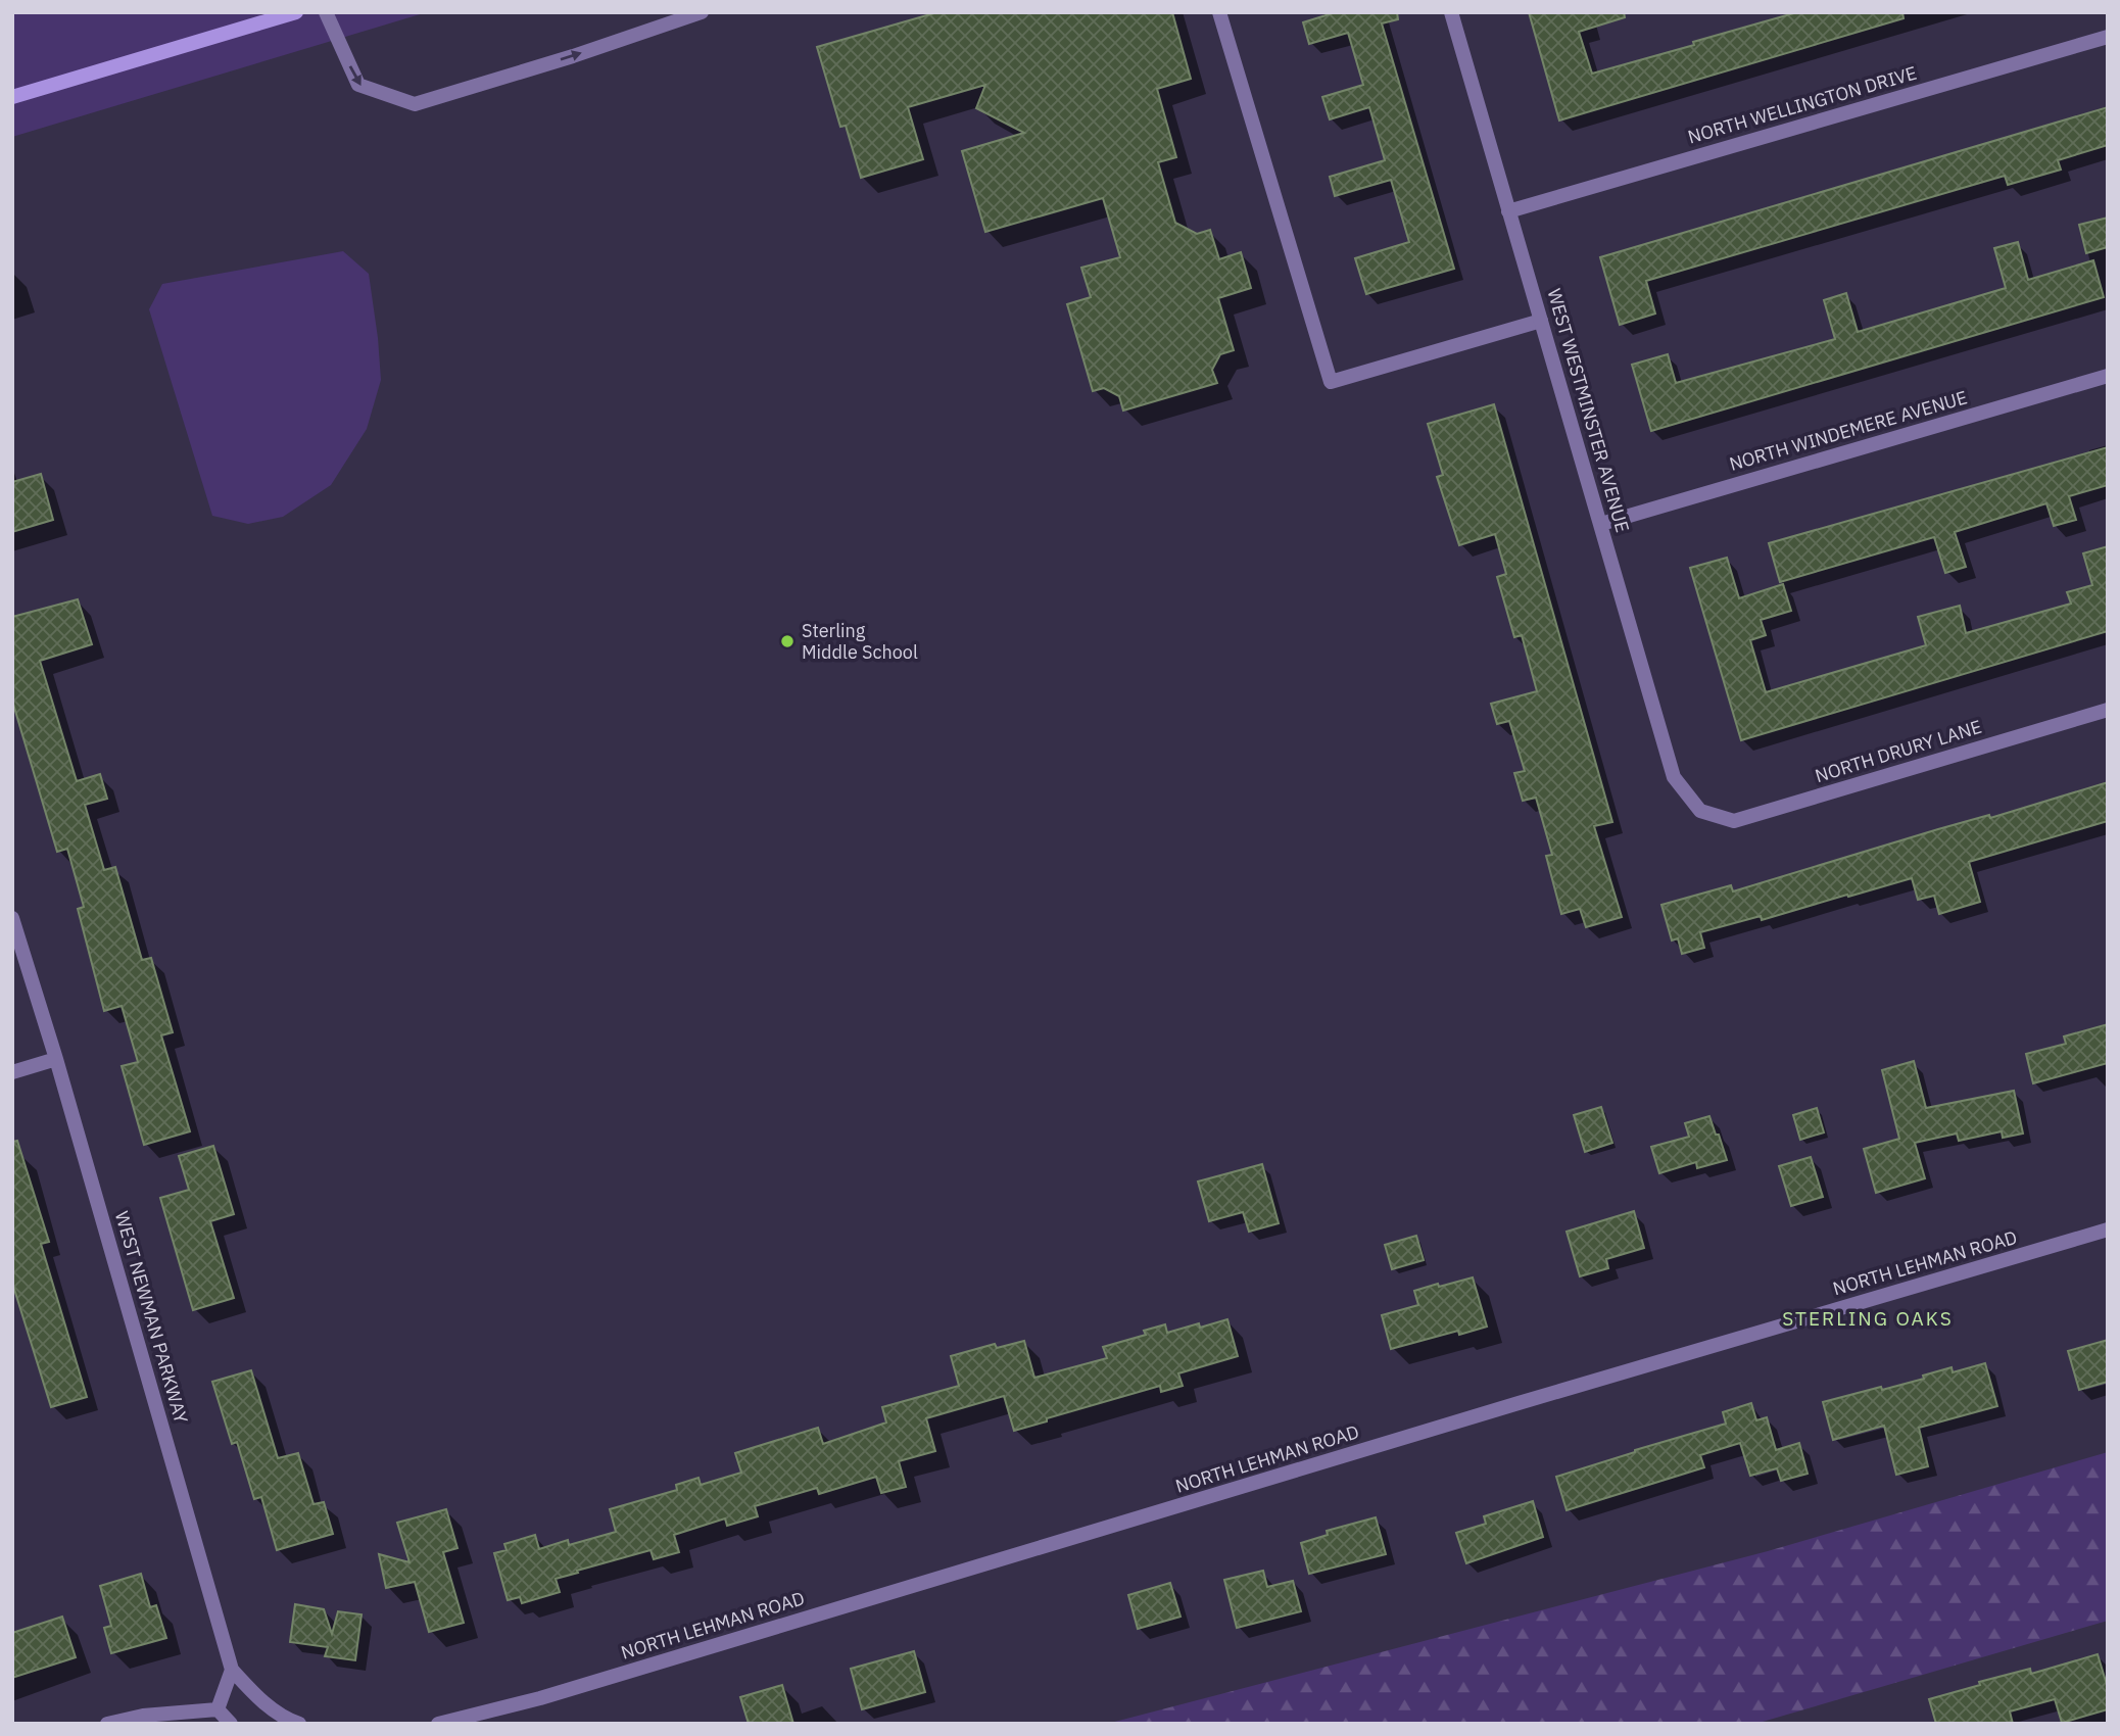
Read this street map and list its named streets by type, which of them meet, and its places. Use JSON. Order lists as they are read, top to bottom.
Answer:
{
  "streets": {
    "street": [
      "NORTH WELLINGTON DRIVE",
      "WEST WESTMINSTER AVENUE",
      "NORTH WINDEMERE AVENUE",
      "NORTH DRURY LANE",
      "NORTH LEHMAN ROAD",
      "WEST NEWMAN PARKWAY"
    ]
  },
  "crossings": [
    ["NORTH WELLINGTON DRIVE", "WEST WESTMINSTER AVENUE"],
    ["WEST WESTMINSTER AVENUE", "NORTH WINDEMERE AVENUE"],
    ["WEST WESTMINSTER AVENUE", "NORTH DRURY LANE"]
  ],
  "districts": ["STERLING OAKS"],
  "places": ["Sterling Middle School"]
}
